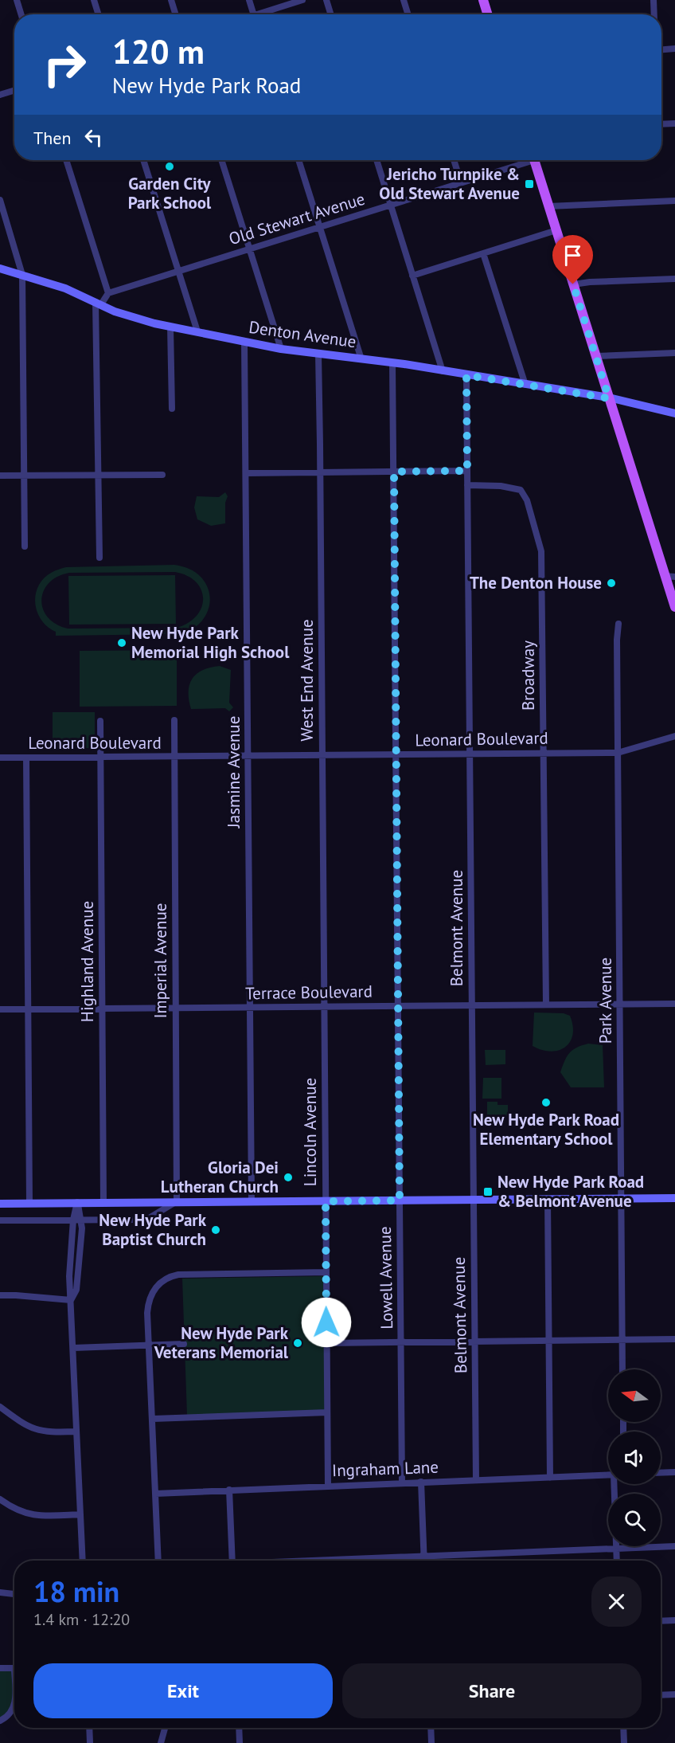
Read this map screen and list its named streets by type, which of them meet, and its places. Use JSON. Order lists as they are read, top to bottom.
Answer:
{
  "streets": {
    "main road": ["Denton Avenue"],
    "street": [
      "Old Stewart Avenue",
      "Broadway",
      "West End Avenue",
      "Leonard Boulevard",
      "Jasmine Avenue",
      "Belmont Avenue",
      "Imperial Avenue",
      "Highland Avenue",
      "Terrace Boulevard",
      "Park Avenue",
      "Lincoln Avenue",
      "Lowell Avenue",
      "Ingraham Lane"
    ]
  },
  "crossings": [
    ["Denton Avenue", "West End Avenue"],
    ["Denton Avenue", "Jasmine Avenue"],
    ["Denton Avenue", "Belmont Avenue"],
    ["Denton Avenue", "Lowell Avenue"],
    ["Broadway", "Leonard Boulevard"],
    ["Broadway", "Belmont Avenue"],
    ["Broadway", "Terrace Boulevard"],
    ["West End Avenue", "Leonard Boulevard"],
    ["West End Avenue", "Terrace Boulevard"],
    ["West End Avenue", "Lincoln Avenue"],
    ["Leonard Boulevard", "Jasmine Avenue"],
    ["Leonard Boulevard", "Belmont Avenue"],
    ["Leonard Boulevard", "Imperial Avenue"],
    ["Leonard Boulevard", "Highland Avenue"],
    ["Leonard Boulevard", "Park Avenue"],
    ["Leonard Boulevard", "Lowell Avenue"],
    ["Jasmine Avenue", "Terrace Boulevard"],
    ["Belmont Avenue", "Terrace Boulevard"],
    ["Belmont Avenue", "Ingraham Lane"],
    ["Imperial Avenue", "Terrace Boulevard"],
    ["Highland Avenue", "Terrace Boulevard"],
    ["Terrace Boulevard", "Park Avenue"],
    ["Terrace Boulevard", "Lincoln Avenue"],
    ["Terrace Boulevard", "Lowell Avenue"],
    ["Lincoln Avenue", "Ingraham Lane"],
    ["Lowell Avenue", "Ingraham Lane"]
  ],
  "places": {
    "other": [
      "Garden City Park School",
      "The Denton House",
      "New Hyde Park Memorial High School",
      "New Hyde Park Road Elementary School",
      "Gloria Dei Lutheran Church",
      "New Hyde Park Baptist Church",
      "New Hyde Park Veterans Memorial"
    ],
    "transit": ["Jericho Turnpike & Old Stewart Avenue", "New Hyde Park Road & Belmont Avenue"]
  },
  "north": "left",
  "page": {
    "turn": ["120 m", "New Hyde Park Road"],
    "then": "Then",
    "heading": ["18 min", "1.4 km · 12:20"],
    "buttons": ["Exit", "Share"]
  }
}
